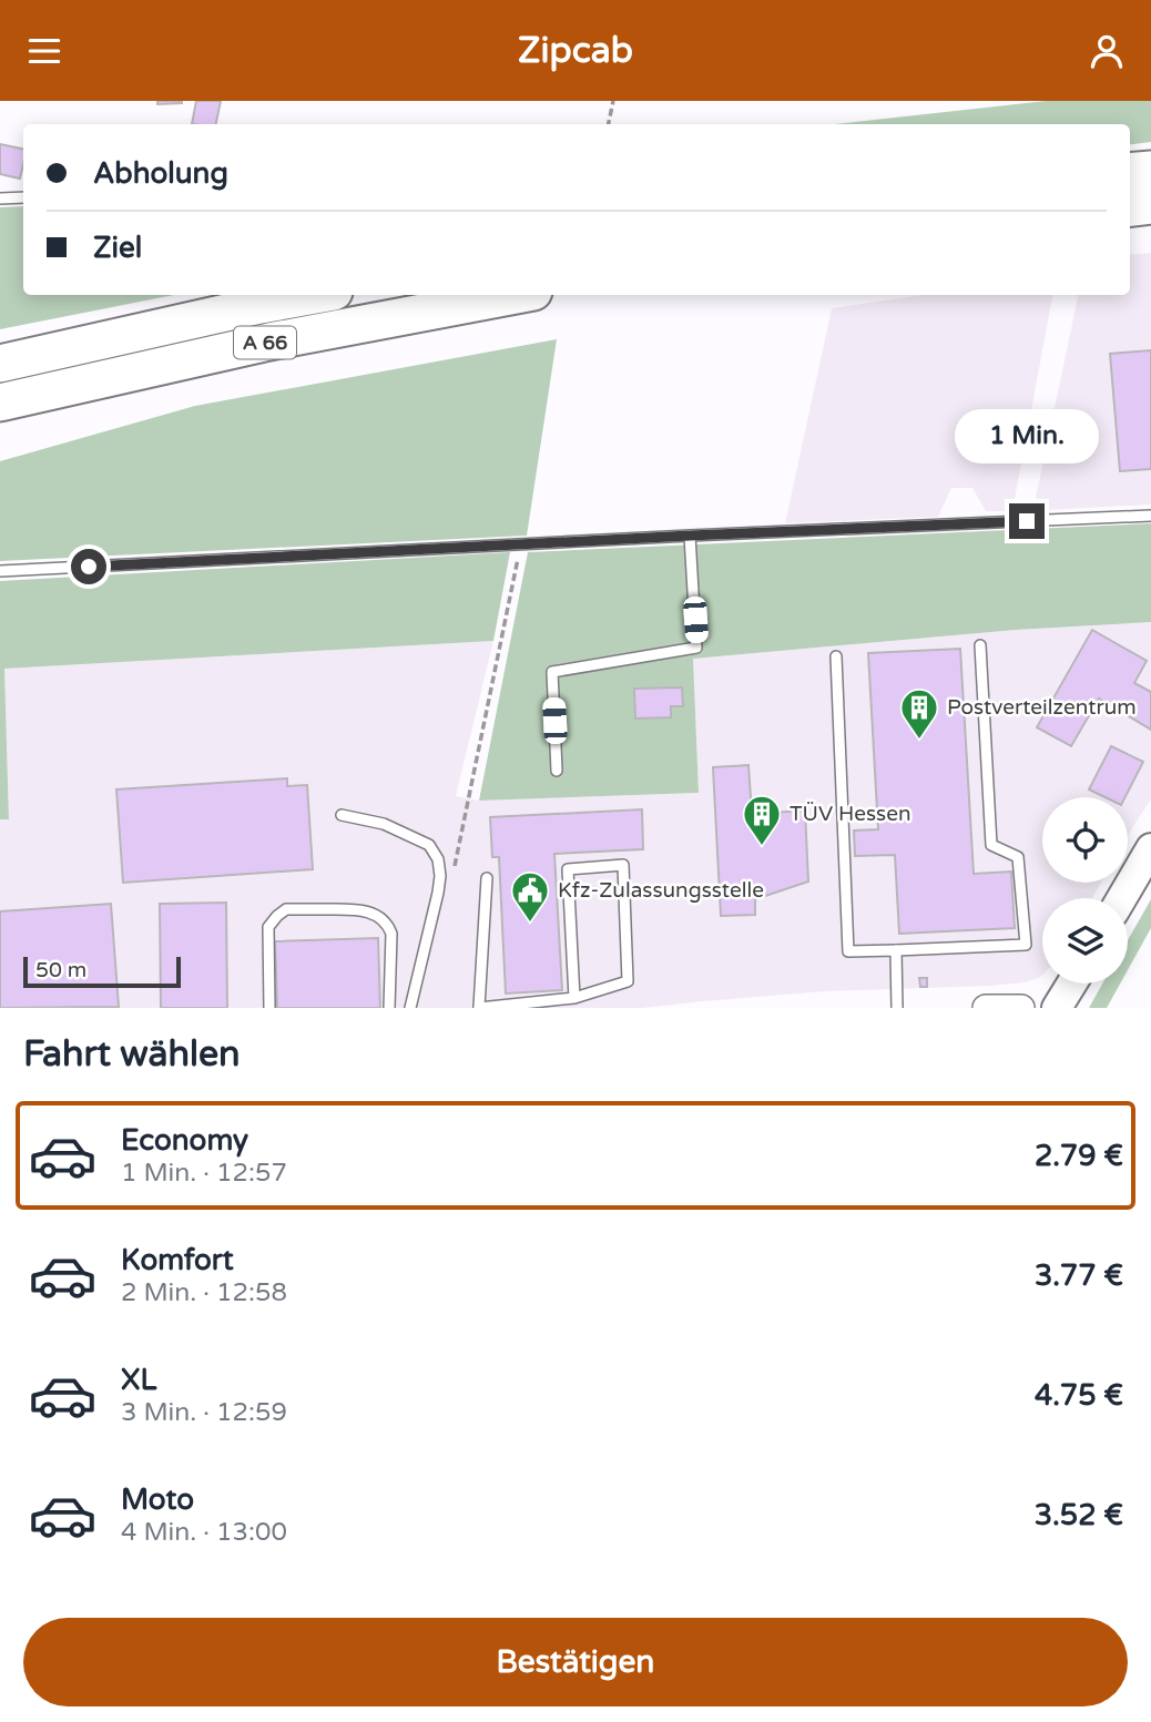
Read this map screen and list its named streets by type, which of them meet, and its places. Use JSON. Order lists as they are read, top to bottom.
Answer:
{
  "streets": {
    "highway": ["A 66"]
  },
  "places": {
    "building": ["Postverteilzentrum", "TÜV Hessen"],
    "public building": ["Kfz-Zulassungsstelle"]
  },
  "scale_bar": "50 m",
  "page": {
    "header": "Zipcab",
    "banner": ["Abholung", "Ziel"],
    "bubble": "1 Min.",
    "scale": "50 m",
    "heading": "Fahrt wählen",
    "list": [
      {
        "name": "Economy",
        "note": "1 Min. · 12:57",
        "value": "2.79 €"
      },
      {
        "name": "Komfort",
        "note": "2 Min. · 12:58",
        "value": "3.77 €"
      },
      {
        "name": "XL",
        "note": "3 Min. · 12:59",
        "value": "4.75 €"
      },
      {
        "name": "Moto",
        "note": "4 Min. · 13:00",
        "value": "3.52 €"
      }
    ],
    "buttons": "Bestätigen"
  }
}
